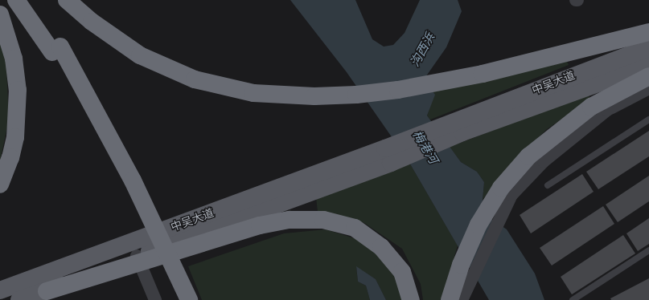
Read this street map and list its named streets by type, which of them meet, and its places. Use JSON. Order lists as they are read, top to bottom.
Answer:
{
  "streets": {
    "main road": ["中吴大道"]
  },
  "water": ["沟西浜", "梅港河"]
}
